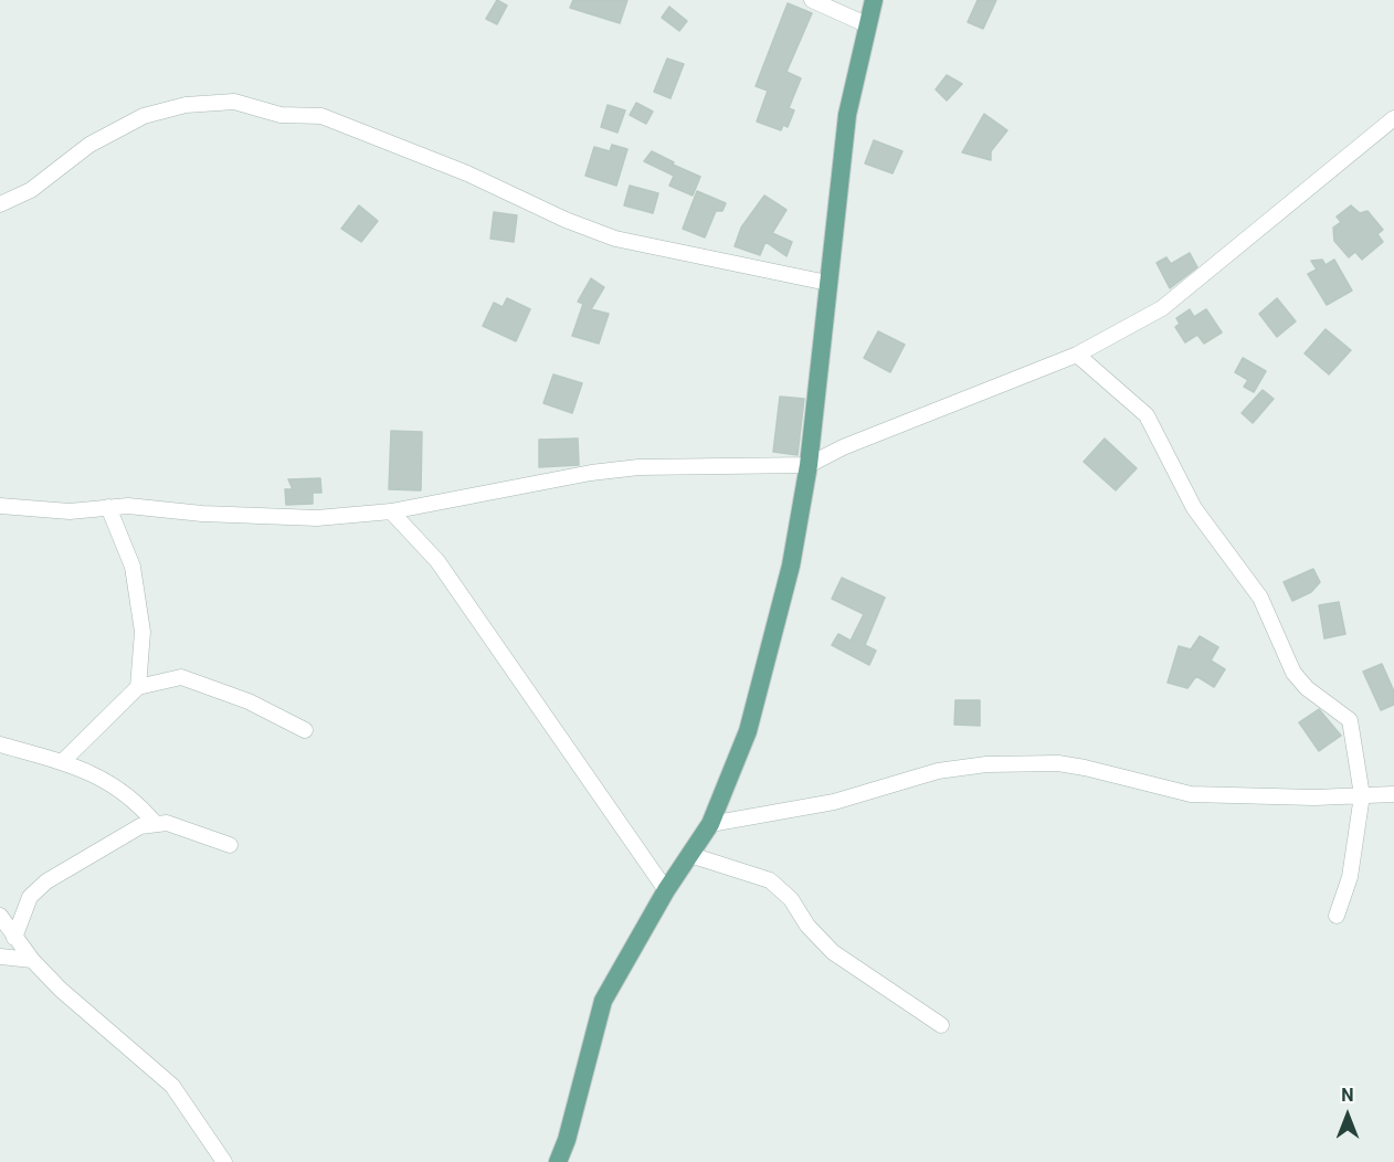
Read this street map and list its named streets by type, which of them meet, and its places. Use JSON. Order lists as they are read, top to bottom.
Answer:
{
  "north": "top"
}
